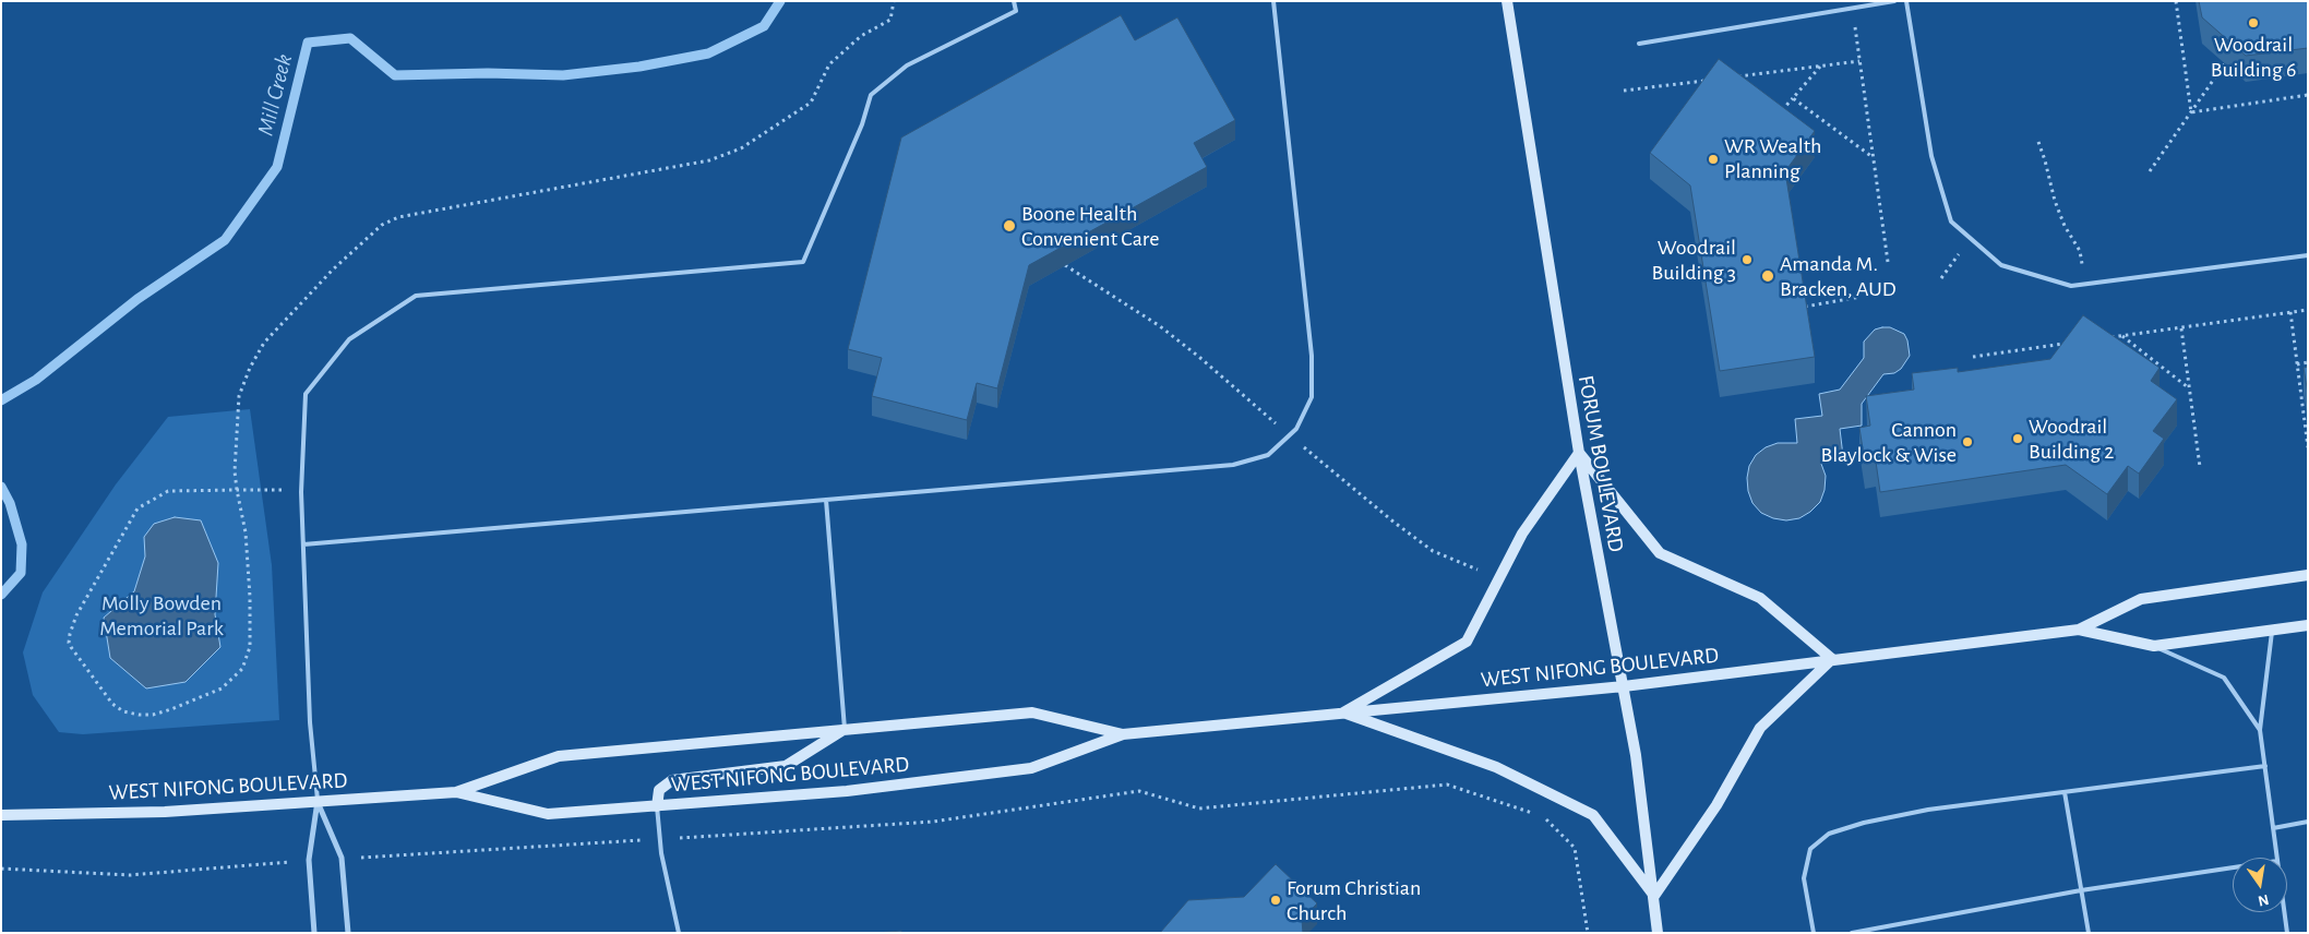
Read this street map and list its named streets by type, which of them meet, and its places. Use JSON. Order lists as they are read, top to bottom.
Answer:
{
  "streets": {
    "main road": ["FORUM BOULEVARD", "WEST NIFONG BOULEVARD"]
  },
  "crossings": [
    ["FORUM BOULEVARD", "WEST NIFONG BOULEVARD"]
  ],
  "water": ["Mill Creek"],
  "parks": ["Molly Bowden Memorial Park"],
  "places": [
    "Woodrail Building 6",
    "WR Wealth Planning",
    "Boone Health Convenient Care",
    "Woodrail Building 3",
    "Amanda M. Bracken, AUD",
    "Woodrail Building 2",
    "Cannon Blaylock & Wise",
    "Forum Christian Church"
  ],
  "north": "bottom"
}
